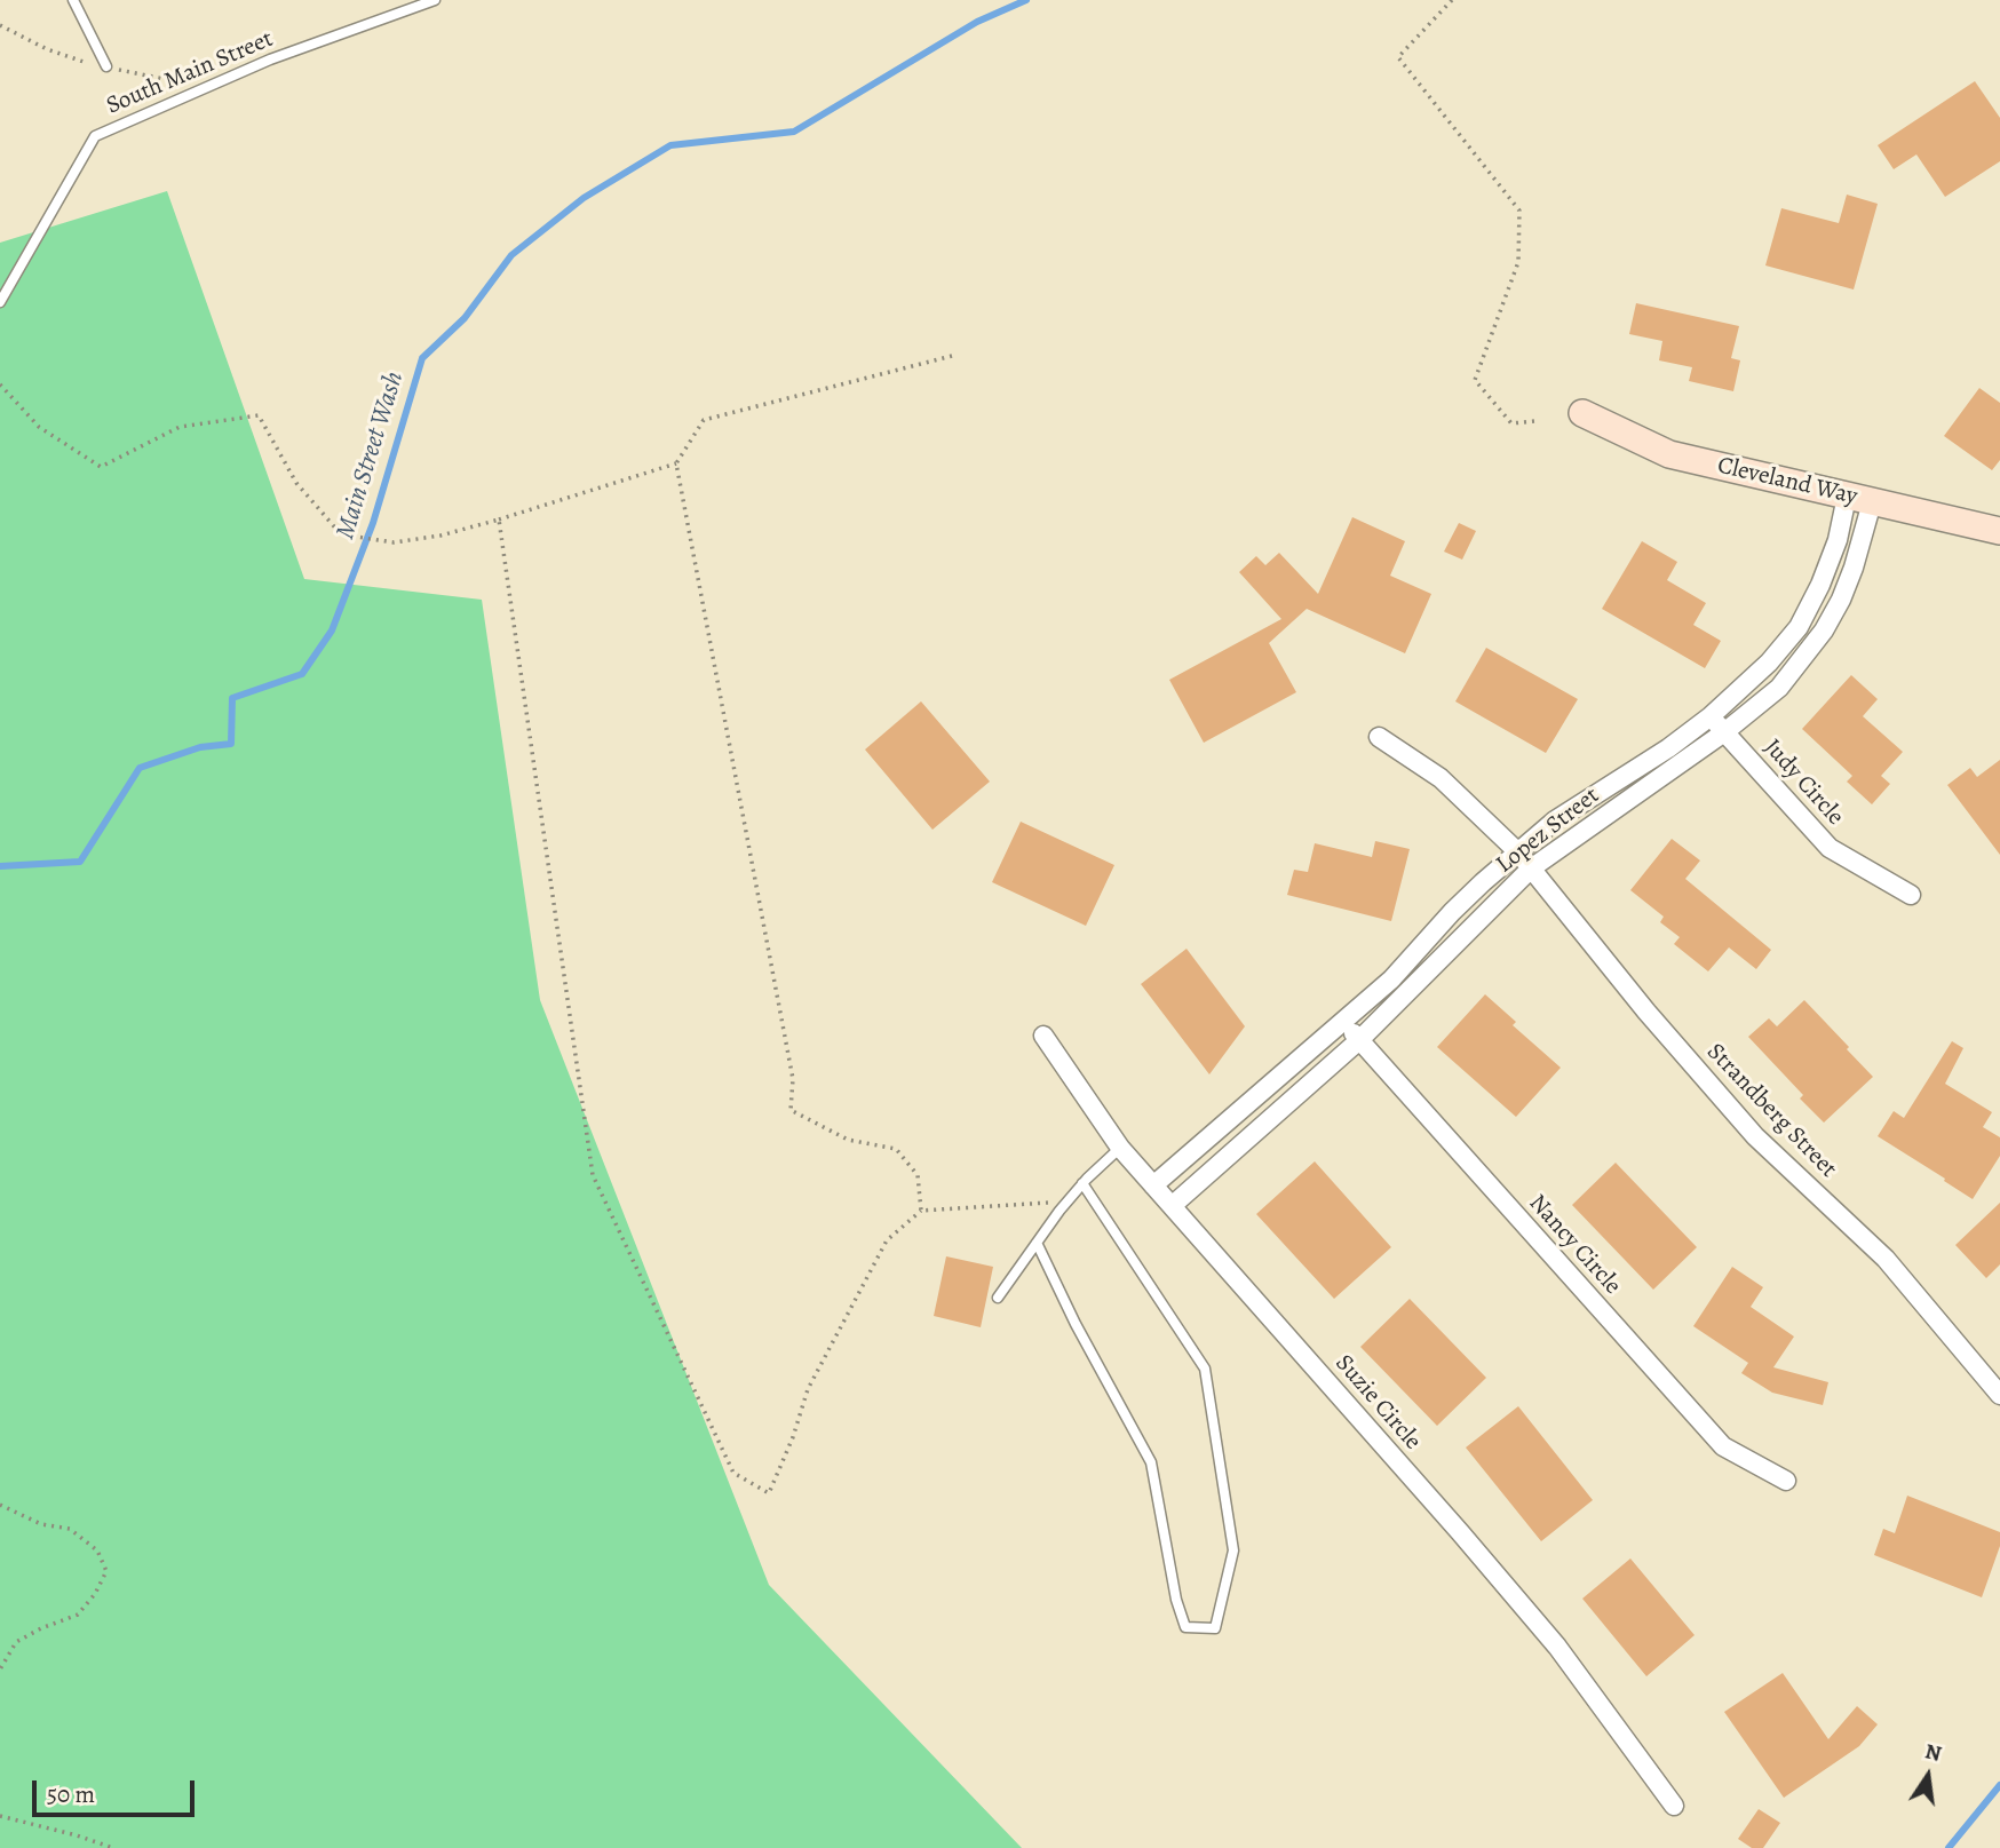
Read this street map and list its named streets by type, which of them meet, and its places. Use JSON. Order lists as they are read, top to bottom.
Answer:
{
  "streets": {
    "street": [
      "Cleveland Way",
      "Judy Circle",
      "Lopez Street",
      "Strandberg Street",
      "Nancy Circle",
      "Suzie Circle"
    ],
    "lane": ["South Main Street"]
  },
  "crossings": [
    ["Cleveland Way", "Lopez Street"],
    ["Judy Circle", "Lopez Street"],
    ["Lopez Street", "Strandberg Street"],
    ["Lopez Street", "Nancy Circle"],
    ["Lopez Street", "Suzie Circle"]
  ],
  "water": ["Main Street Wash"],
  "scale_bar": "50 m",
  "north": "top"
}
